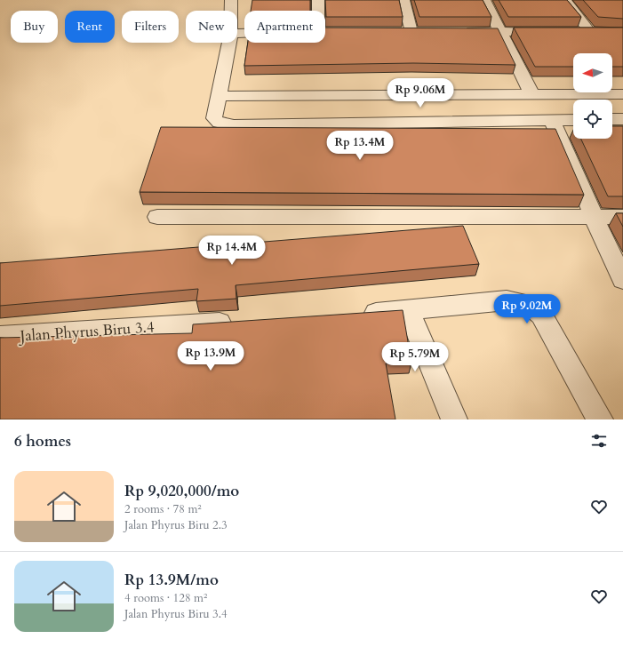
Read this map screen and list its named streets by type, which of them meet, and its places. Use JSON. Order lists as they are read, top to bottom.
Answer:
{
  "streets": {
    "street": ["Jalan Phyrus Biru 3.4"]
  },
  "north": "left",
  "page": {
    "chip": [
      "Buy",
      "Rent",
      "Filters",
      "New",
      "Apartment"
    ],
    "price": [
      "Rp 9.06M",
      "Rp 13.4M",
      "Rp 14.4M",
      "Rp 9.02M",
      "Rp 13.9M",
      "Rp 5.79M"
    ],
    "heading": "6 homes",
    "list": [
      {
        "name": "Rp 9,020,000/mo",
        "note": "2 rooms · 78 m² · Jalan Phyrus Biru 2.3"
      },
      {
        "name": "Rp 13.9M/mo",
        "note": "4 rooms · 128 m² · Jalan Phyrus Biru 3.4"
      }
    ]
  }
}
